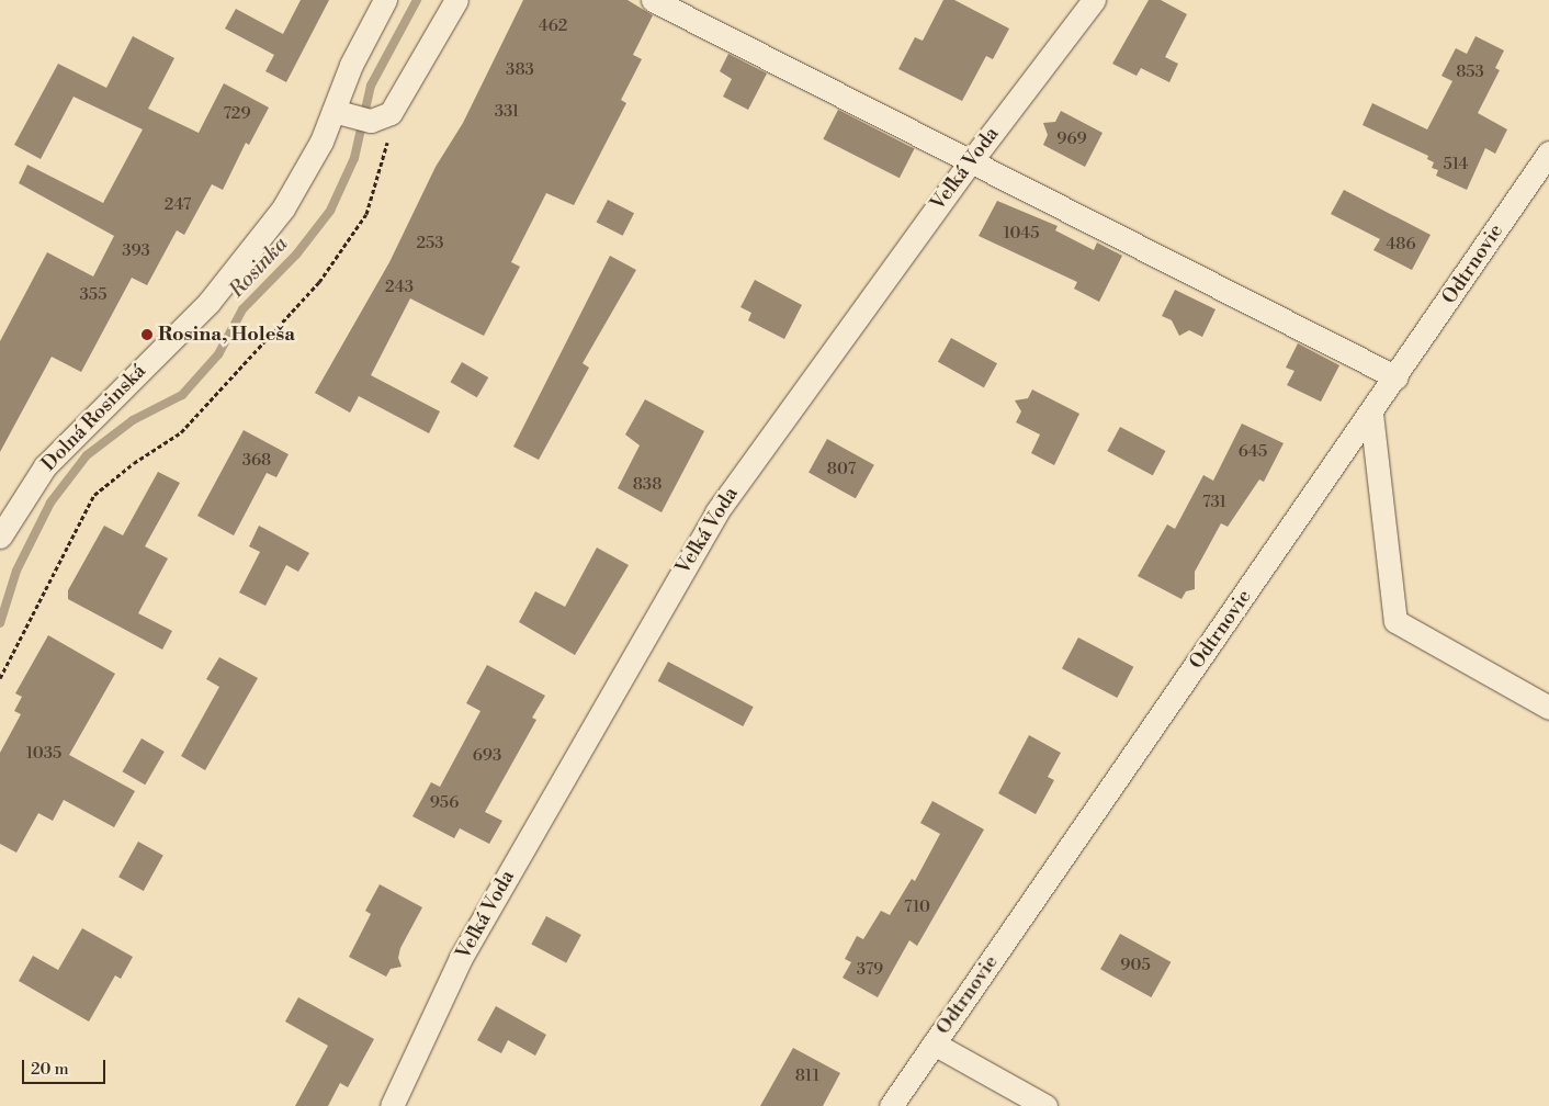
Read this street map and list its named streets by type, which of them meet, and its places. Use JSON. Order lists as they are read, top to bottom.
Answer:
{
  "streets": {
    "street": ["Veľká Voda", "Odtrnovie", "Dolná Rosinská"]
  },
  "water": ["Rosinka"],
  "places": ["Rosina, Holeša"],
  "house_numbers": [
    "462",
    "383",
    "853",
    "331",
    "729",
    "969",
    "514",
    "247",
    "1045",
    "253",
    "486",
    "393",
    "243",
    "355",
    "645",
    "368",
    "807",
    "838",
    "731",
    "1035",
    "693",
    "956",
    "710",
    "905",
    "379",
    "811"
  ],
  "scale_bar": "20 m"
}
